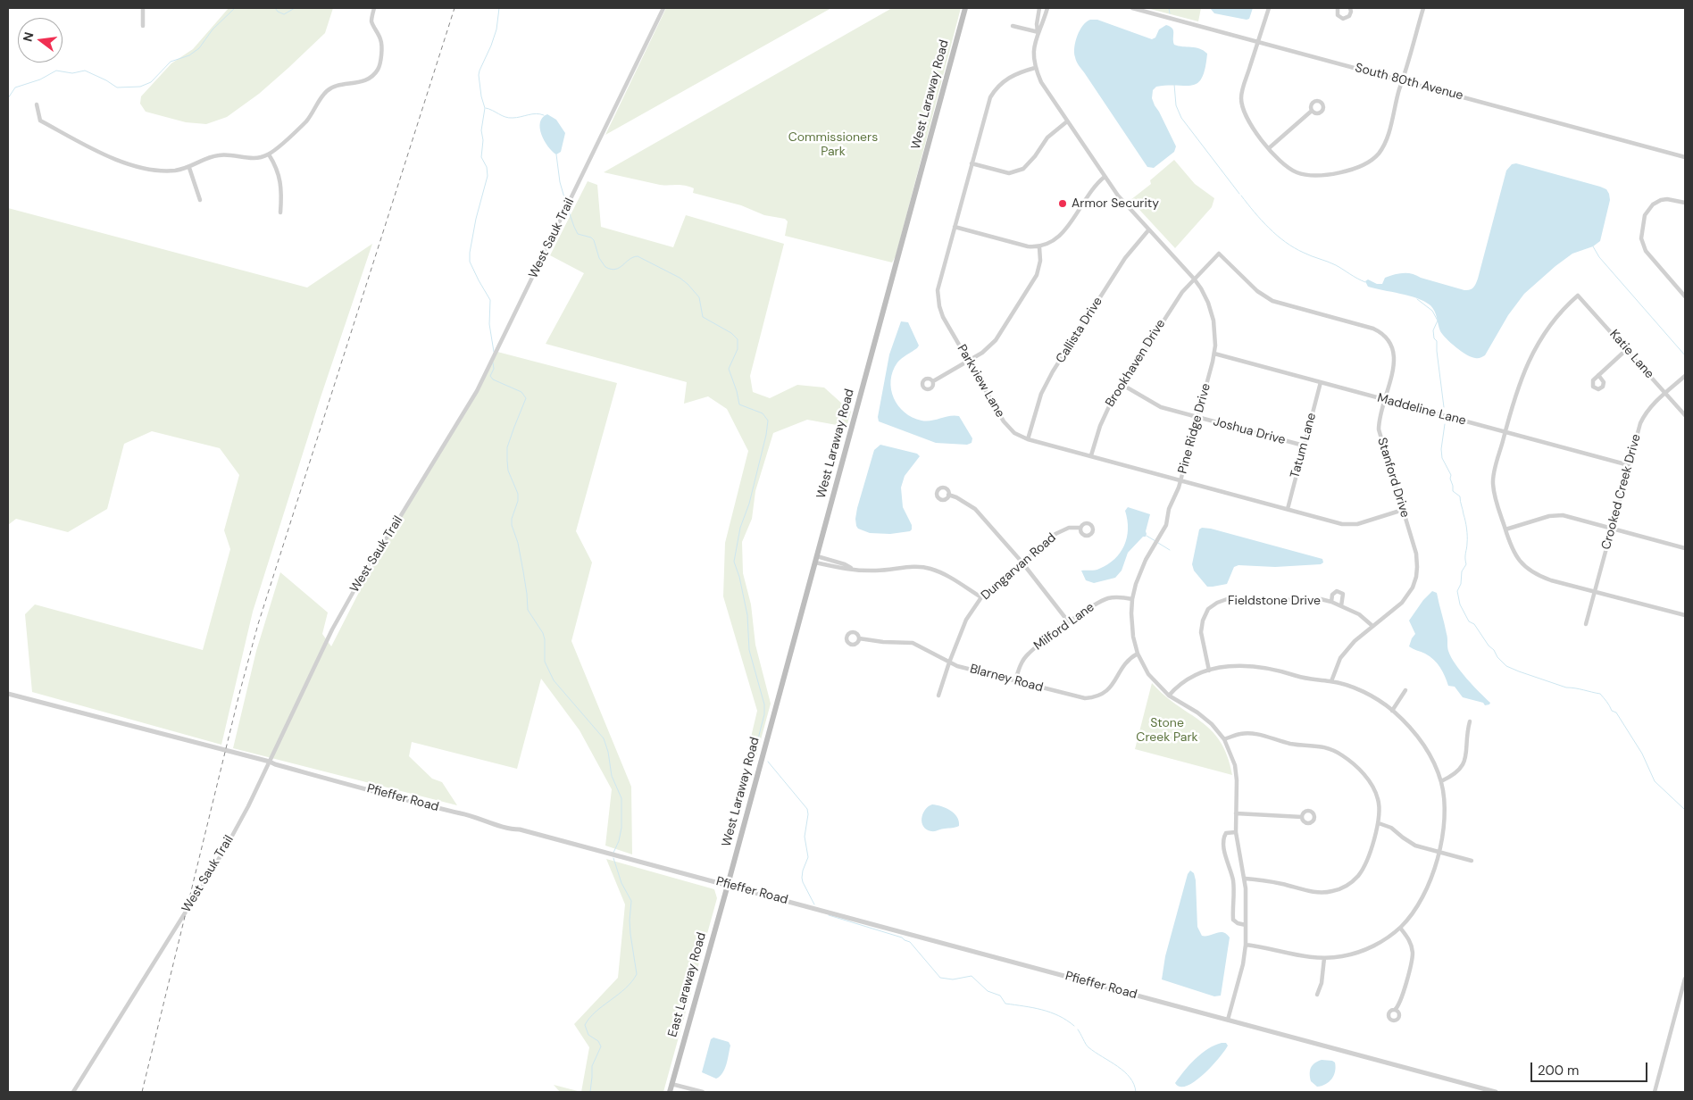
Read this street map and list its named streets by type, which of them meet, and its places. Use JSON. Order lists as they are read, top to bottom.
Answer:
{
  "streets": {
    "main road": ["West Laraway Road", "East Laraway Road"],
    "street": [
      "South 80th Avenue",
      "West Sauk Trail",
      "Callista Drive",
      "Katie Lane",
      "Brookhaven Drive",
      "Parkview Lane",
      "Maddeline Lane",
      "Pine Ridge Drive",
      "Joshua Drive",
      "Tatum Lane",
      "Stanford Drive",
      "Crooked Creek Drive",
      "Dungarvan Road",
      "Fieldstone Drive",
      "Milford Lane",
      "Blarney Road",
      "Pfieffer Road"
    ]
  },
  "crossings": [
    ["West Laraway Road", "Pfieffer Road"],
    ["West Laraway Road", "East Laraway Road"],
    ["West Sauk Trail", "Pfieffer Road"],
    ["Callista Drive", "Parkview Lane"],
    ["Callista Drive", "Pine Ridge Drive"],
    ["Katie Lane", "Maddeline Lane"],
    ["Katie Lane", "Crooked Creek Drive"],
    ["Brookhaven Drive", "Parkview Lane"],
    ["Brookhaven Drive", "Pine Ridge Drive"],
    ["Brookhaven Drive", "Joshua Drive"],
    ["Brookhaven Drive", "Stanford Drive"],
    ["Parkview Lane", "Pine Ridge Drive"],
    ["Parkview Lane", "Tatum Lane"],
    ["Parkview Lane", "Stanford Drive"],
    ["Maddeline Lane", "Pine Ridge Drive"],
    ["Maddeline Lane", "Tatum Lane"],
    ["Maddeline Lane", "Stanford Drive"],
    ["Maddeline Lane", "Crooked Creek Drive"],
    ["Pine Ridge Drive", "Joshua Drive"],
    ["Pine Ridge Drive", "Stanford Drive"],
    ["Pine Ridge Drive", "Milford Lane"],
    ["Pine Ridge Drive", "Blarney Road"],
    ["Pine Ridge Drive", "Pfieffer Road"],
    ["Joshua Drive", "Tatum Lane"],
    ["Stanford Drive", "Fieldstone Drive"],
    ["Dungarvan Road", "Blarney Road"],
    ["Milford Lane", "Blarney Road"],
    ["Pfieffer Road", "East Laraway Road"]
  ],
  "parks": ["Commissioners Park", "Stone Creek Park"],
  "places": ["Armor Security"],
  "scale_bar": "200 m",
  "north": "left"
}
